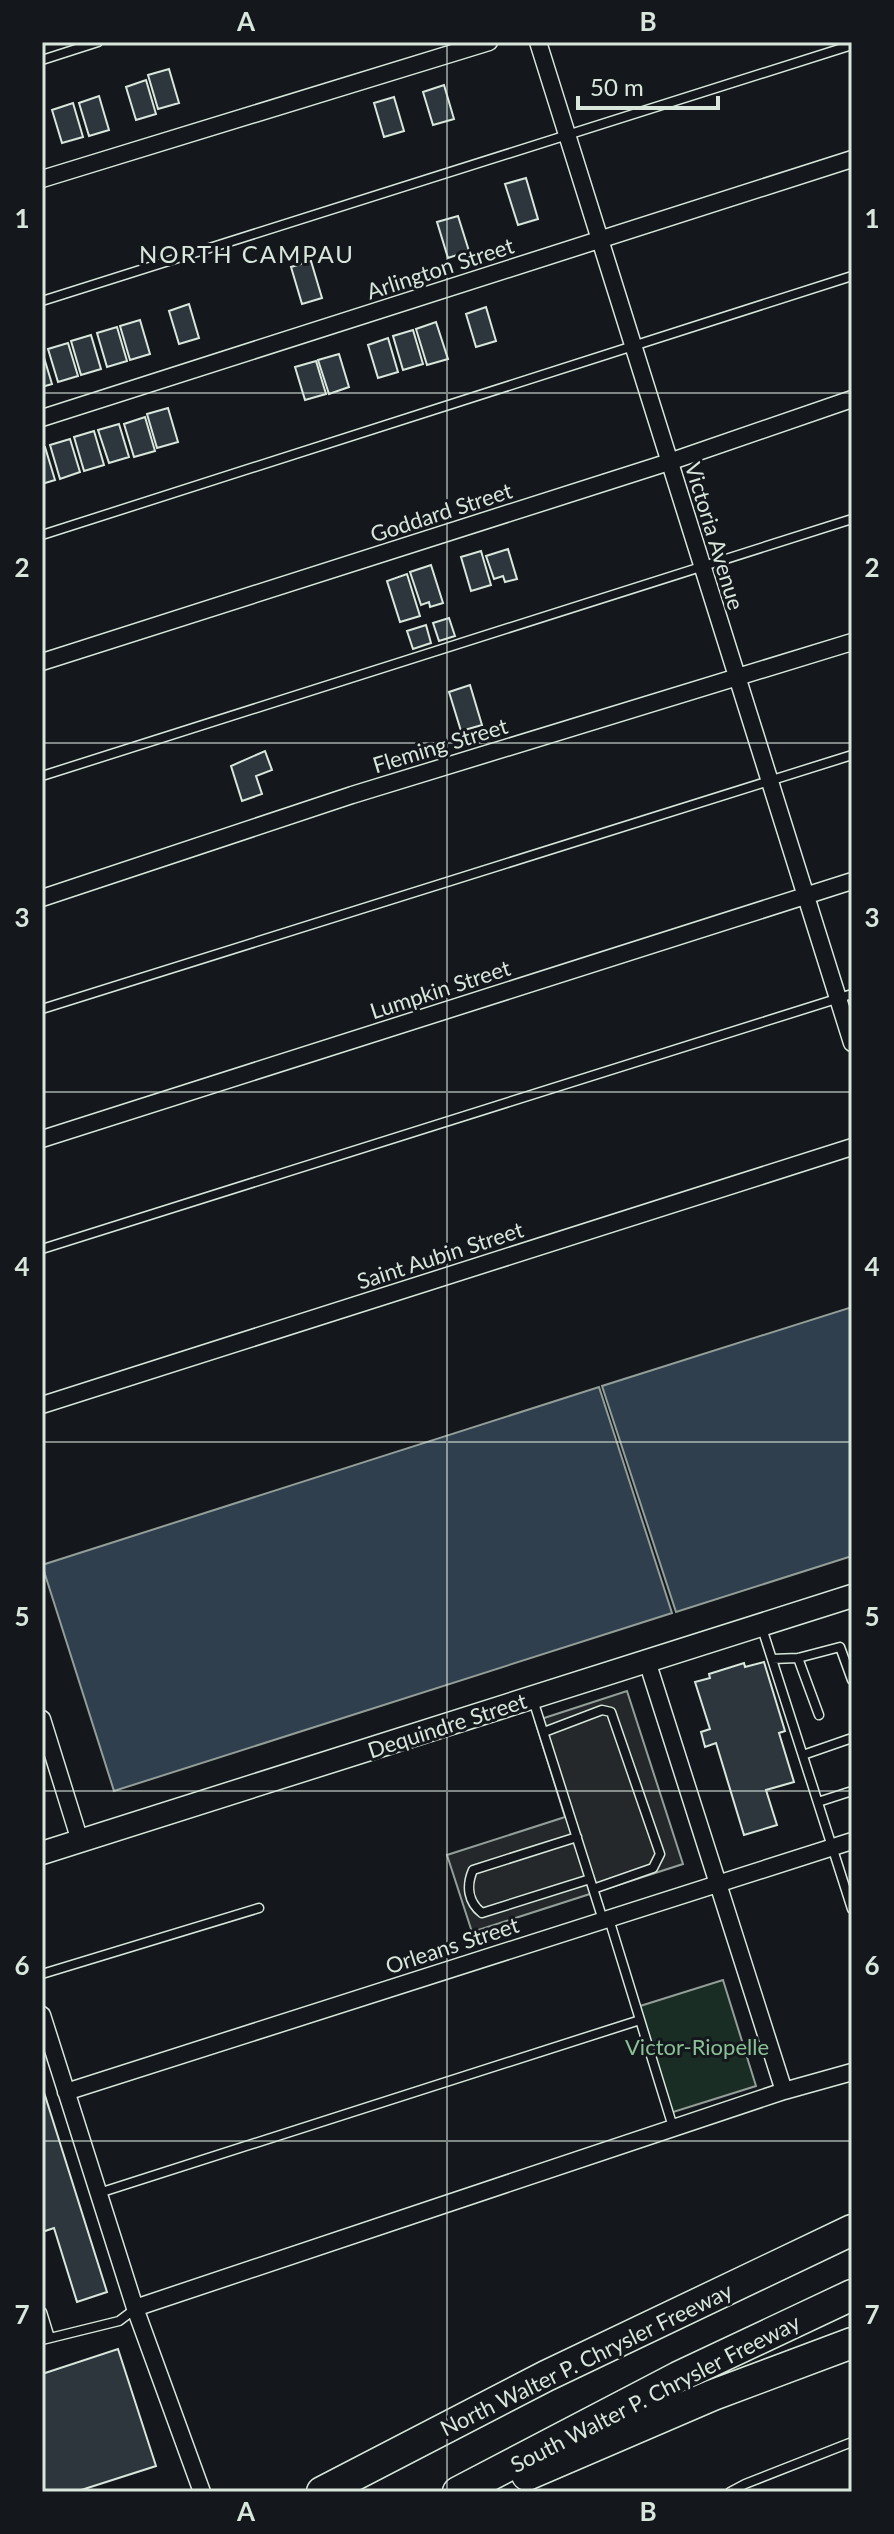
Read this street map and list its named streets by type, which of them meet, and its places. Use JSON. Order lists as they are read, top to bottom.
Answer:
{
  "streets": {
    "highway": ["North Walter P. Chrysler Freeway", "South Walter P. Chrysler Freeway"],
    "street": [
      "Arlington Street",
      "Goddard Street",
      "Victoria Avenue",
      "Fleming Street",
      "Lumpkin Street",
      "Saint Aubin Street",
      "Dequindre Street",
      "Orleans Street"
    ]
  },
  "crossings": [
    ["Arlington Street", "Victoria Avenue"],
    ["Goddard Street", "Victoria Avenue"],
    ["Victoria Avenue", "Fleming Street"],
    ["Victoria Avenue", "Lumpkin Street"]
  ],
  "districts": ["NORTH CAMPAU"],
  "parks": ["Victor-Riopelle"],
  "scale_bar": "50 m",
  "grid": {
    "columns": ["A", "B"],
    "rows": [
      "1",
      "2",
      "3",
      "4",
      "5",
      "6",
      "7"
    ]
  }
}
